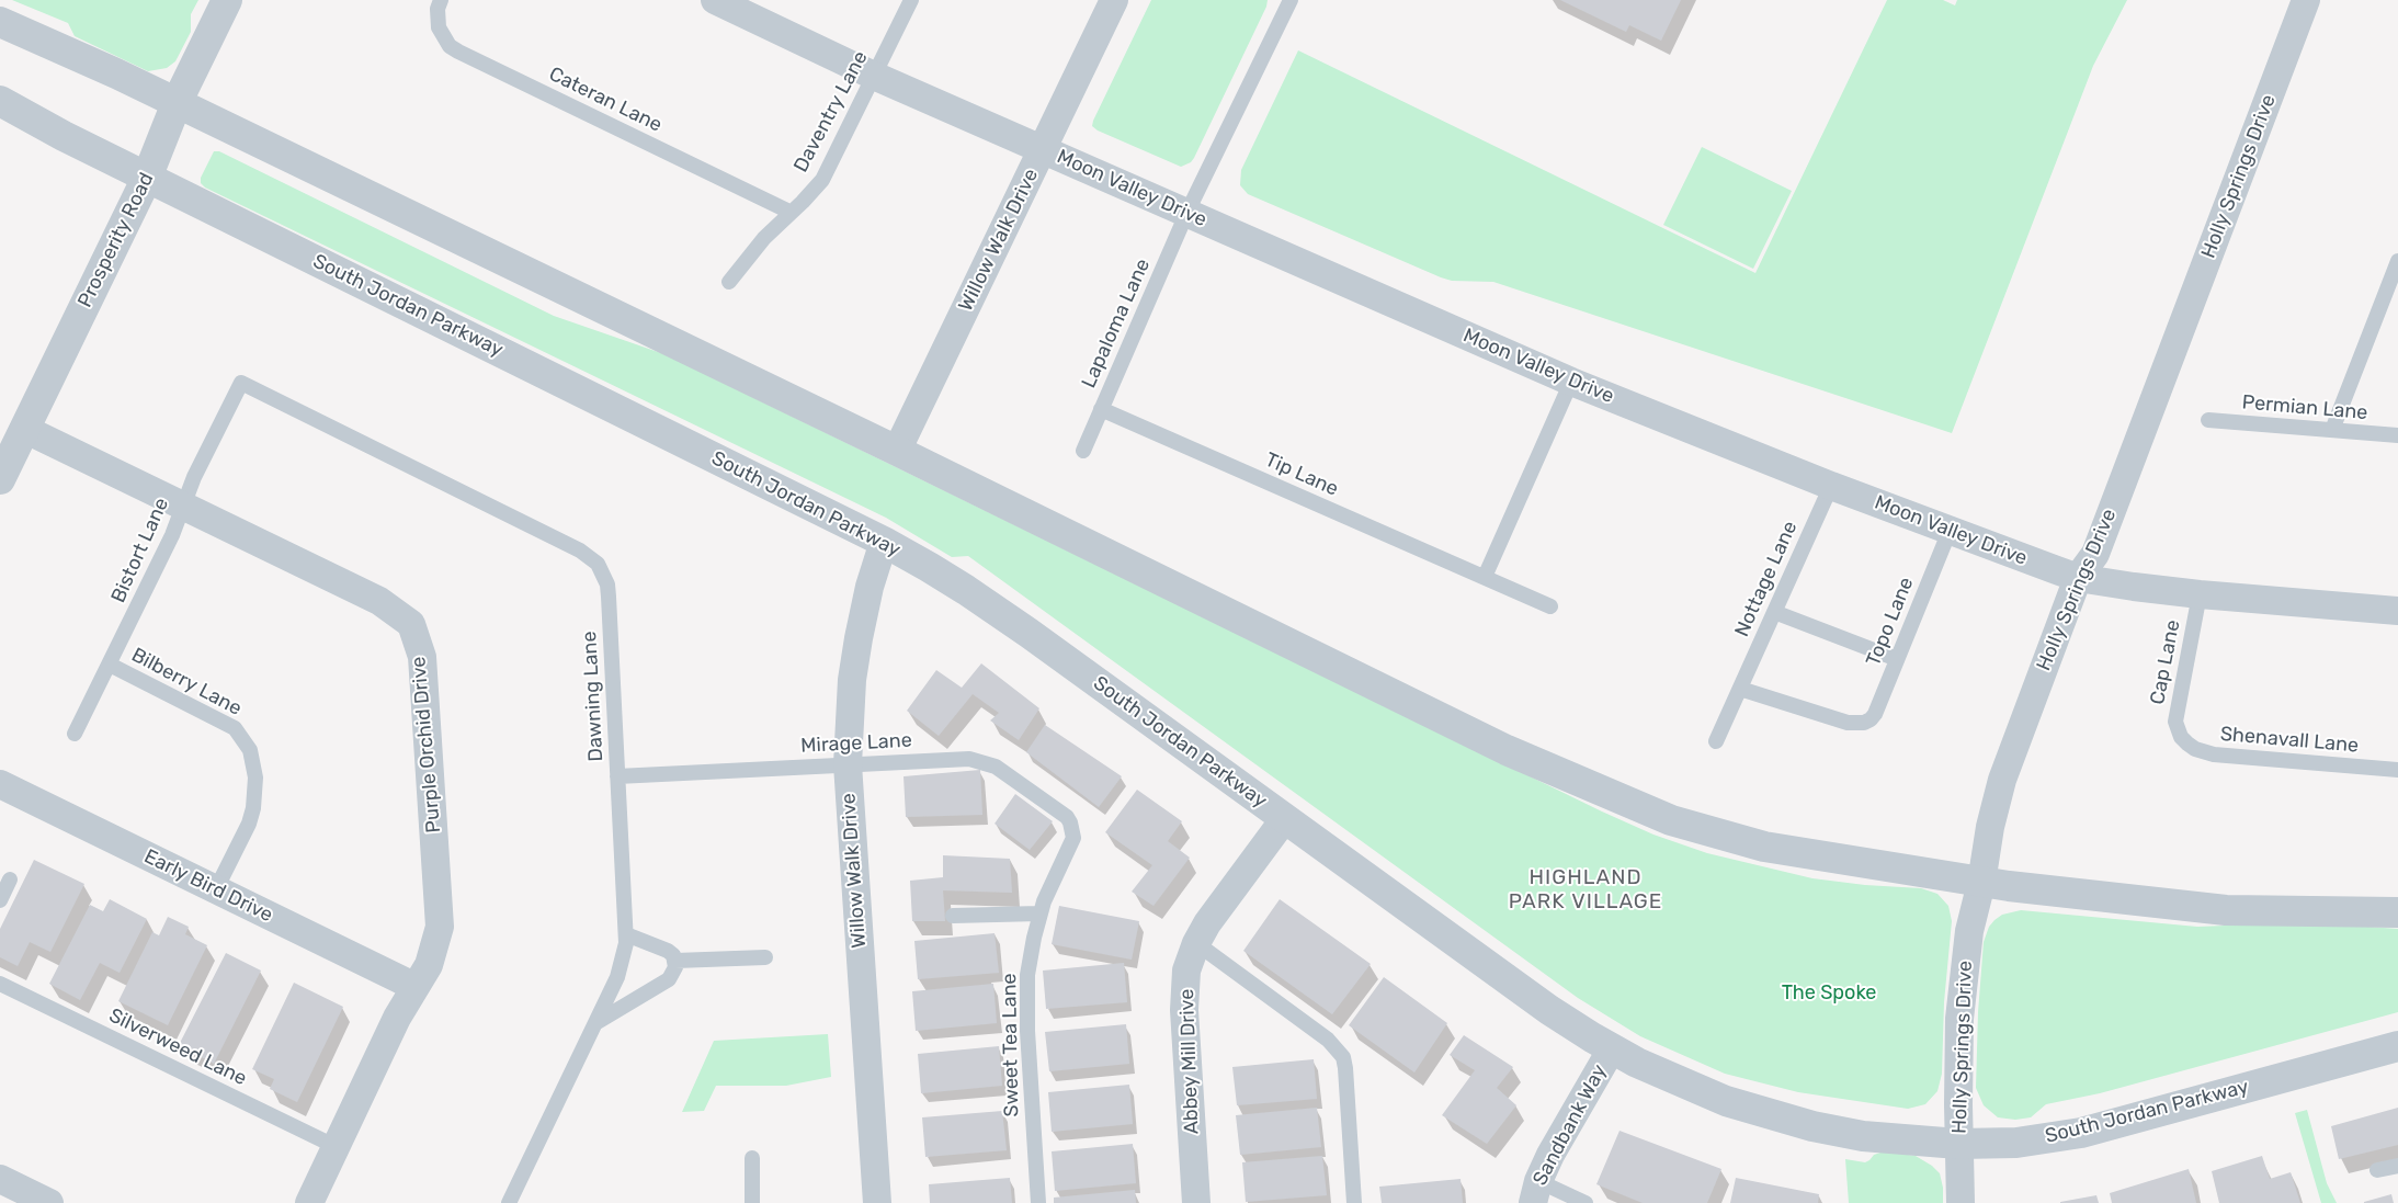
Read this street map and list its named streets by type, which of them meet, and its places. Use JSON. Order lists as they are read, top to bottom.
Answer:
{
  "streets": {
    "street": [
      "Holly Springs Drive",
      "Moon Valley Drive",
      "Prosperity Road",
      "Willow Walk Drive",
      "South Jordan Parkway",
      "Purple Orchid Drive",
      "Early Bird Drive",
      "Abbey Mill Drive",
      "Sandbank Way"
    ],
    "lane": [
      "Cateran Lane",
      "Daventry Lane",
      "Lapaloma Lane",
      "Permian Lane",
      "Tip Lane",
      "Bistort Lane",
      "Nottage Lane",
      "Topo Lane",
      "Cap Lane",
      "Bilberry Lane",
      "Dawning Lane",
      "Shenavall Lane",
      "Mirage Lane",
      "Sweet Tea Lane",
      "Silverweed Lane"
    ]
  },
  "crossings": [
    ["Cateran Lane", "Daventry Lane"],
    ["Daventry Lane", "Moon Valley Drive"],
    ["Holly Springs Drive", "Moon Valley Drive"],
    ["Holly Springs Drive", "South Jordan Parkway"],
    ["Moon Valley Drive", "Willow Walk Drive"],
    ["Moon Valley Drive", "Lapaloma Lane"],
    ["Moon Valley Drive", "Nottage Lane"],
    ["Moon Valley Drive", "Topo Lane"],
    ["Moon Valley Drive", "Cap Lane"],
    ["Prosperity Road", "South Jordan Parkway"],
    ["Prosperity Road", "Purple Orchid Drive"],
    ["Willow Walk Drive", "South Jordan Parkway"],
    ["Willow Walk Drive", "Mirage Lane"],
    ["South Jordan Parkway", "Abbey Mill Drive"],
    ["South Jordan Parkway", "Sandbank Way"],
    ["Lapaloma Lane", "Tip Lane"],
    ["Bistort Lane", "Bilberry Lane"],
    ["Bistort Lane", "Dawning Lane"],
    ["Bistort Lane", "Purple Orchid Drive"],
    ["Nottage Lane", "Topo Lane"],
    ["Cap Lane", "Shenavall Lane"],
    ["Bilberry Lane", "Early Bird Drive"],
    ["Dawning Lane", "Mirage Lane"],
    ["Mirage Lane", "Sweet Tea Lane"],
    ["Purple Orchid Drive", "Early Bird Drive"],
    ["Purple Orchid Drive", "Silverweed Lane"]
  ],
  "districts": ["HIGHLAND PARK VILLAGE"],
  "parks": ["The Spoke"]
}
